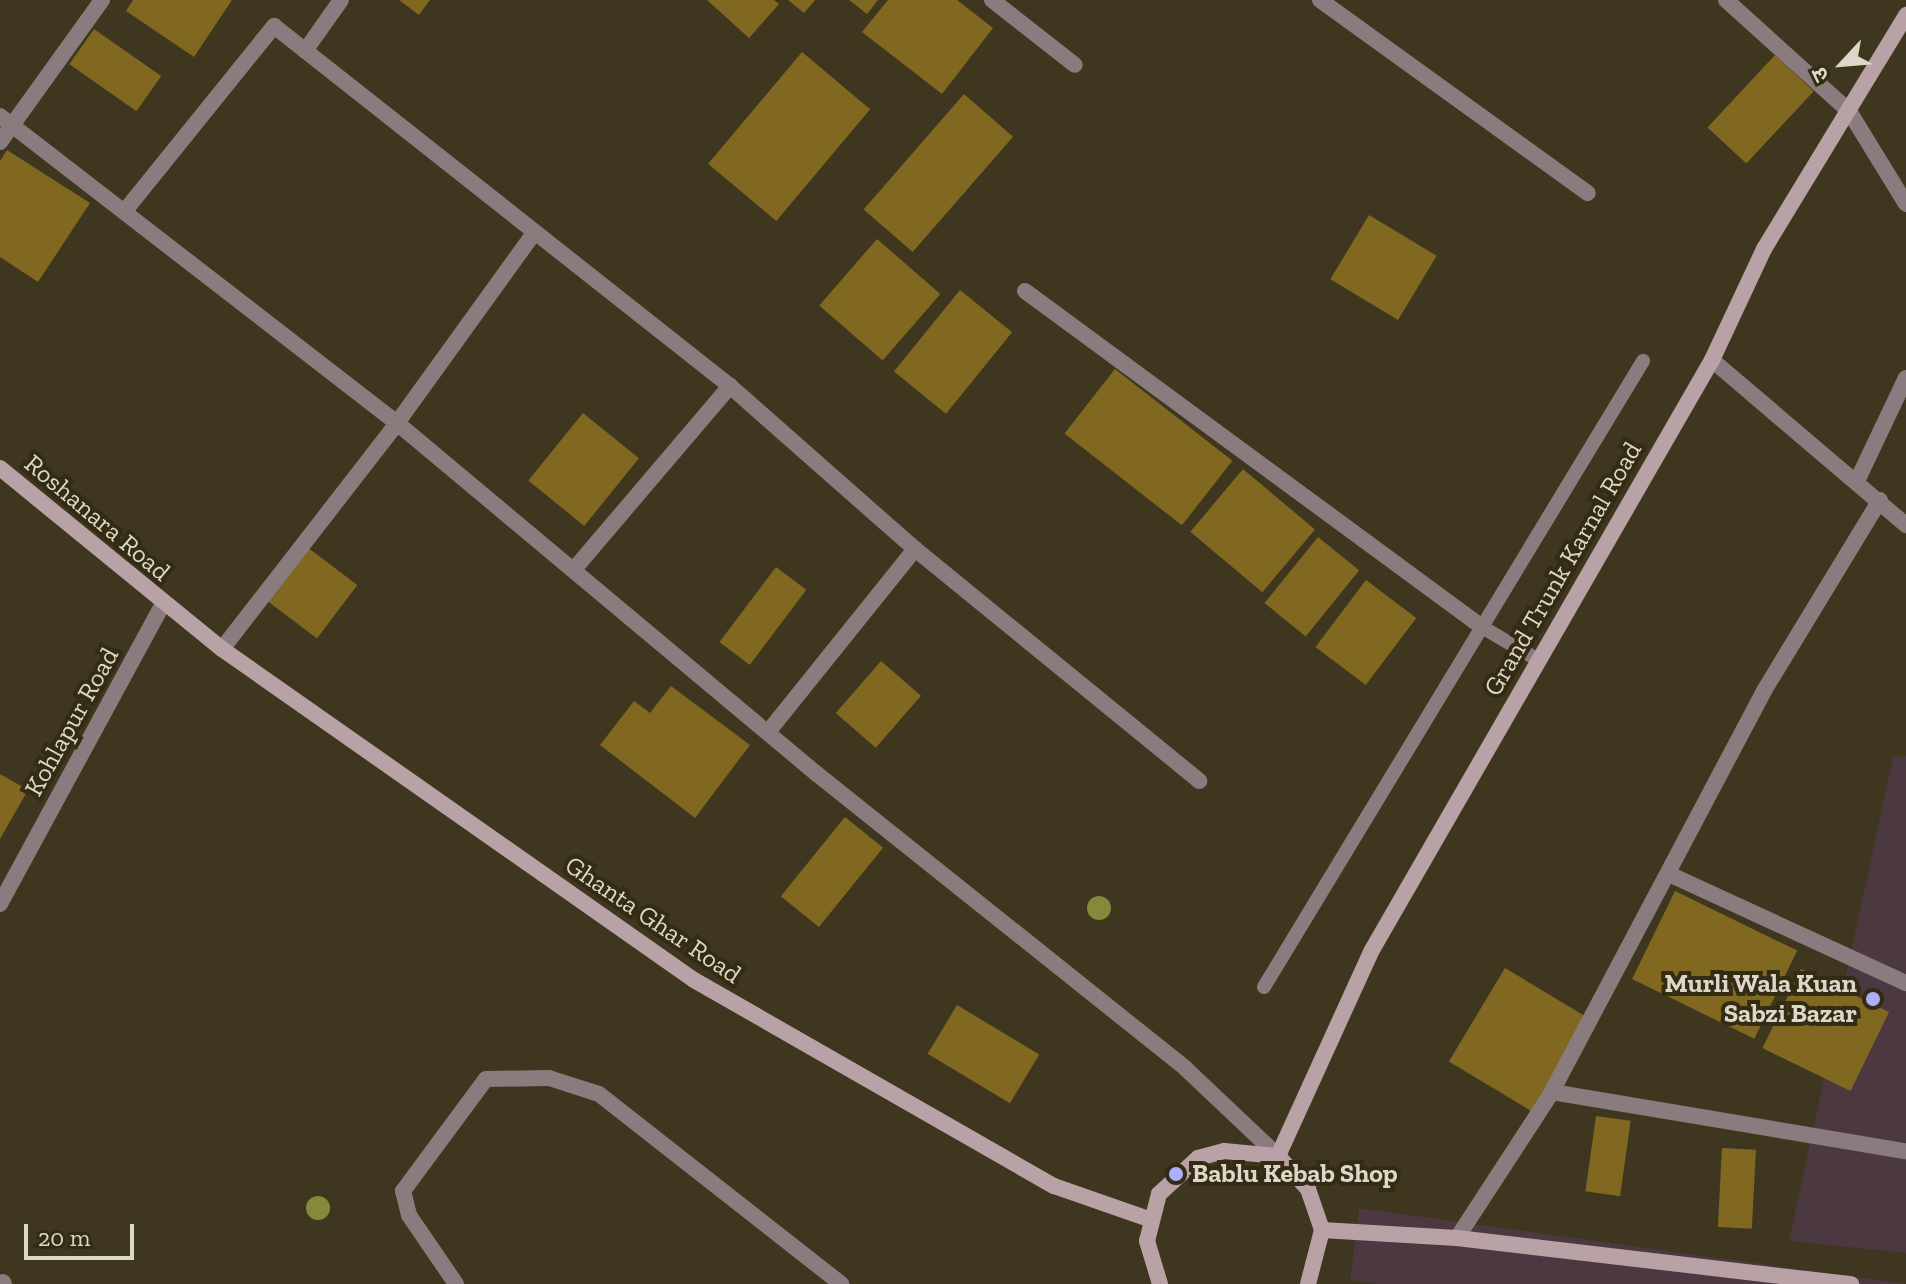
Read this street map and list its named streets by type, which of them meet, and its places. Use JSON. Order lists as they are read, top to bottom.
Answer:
{
  "streets": {
    "street": [
      "Roshanara Road",
      "Grand Trunk Karnal Road",
      "Kohlapur Road",
      "Ghanta Ghar Road"
    ]
  },
  "crossings": [
    ["Roshanara Road", "Kohlapur Road"],
    ["Roshanara Road", "Ghanta Ghar Road"],
    ["Kohlapur Road", "Ghanta Ghar Road"]
  ],
  "places": ["Murli Wala Kuan Sabzi Bazar", "Bablu Kebab Shop"],
  "scale_bar": "20 m",
  "north": "bottom left"
}
